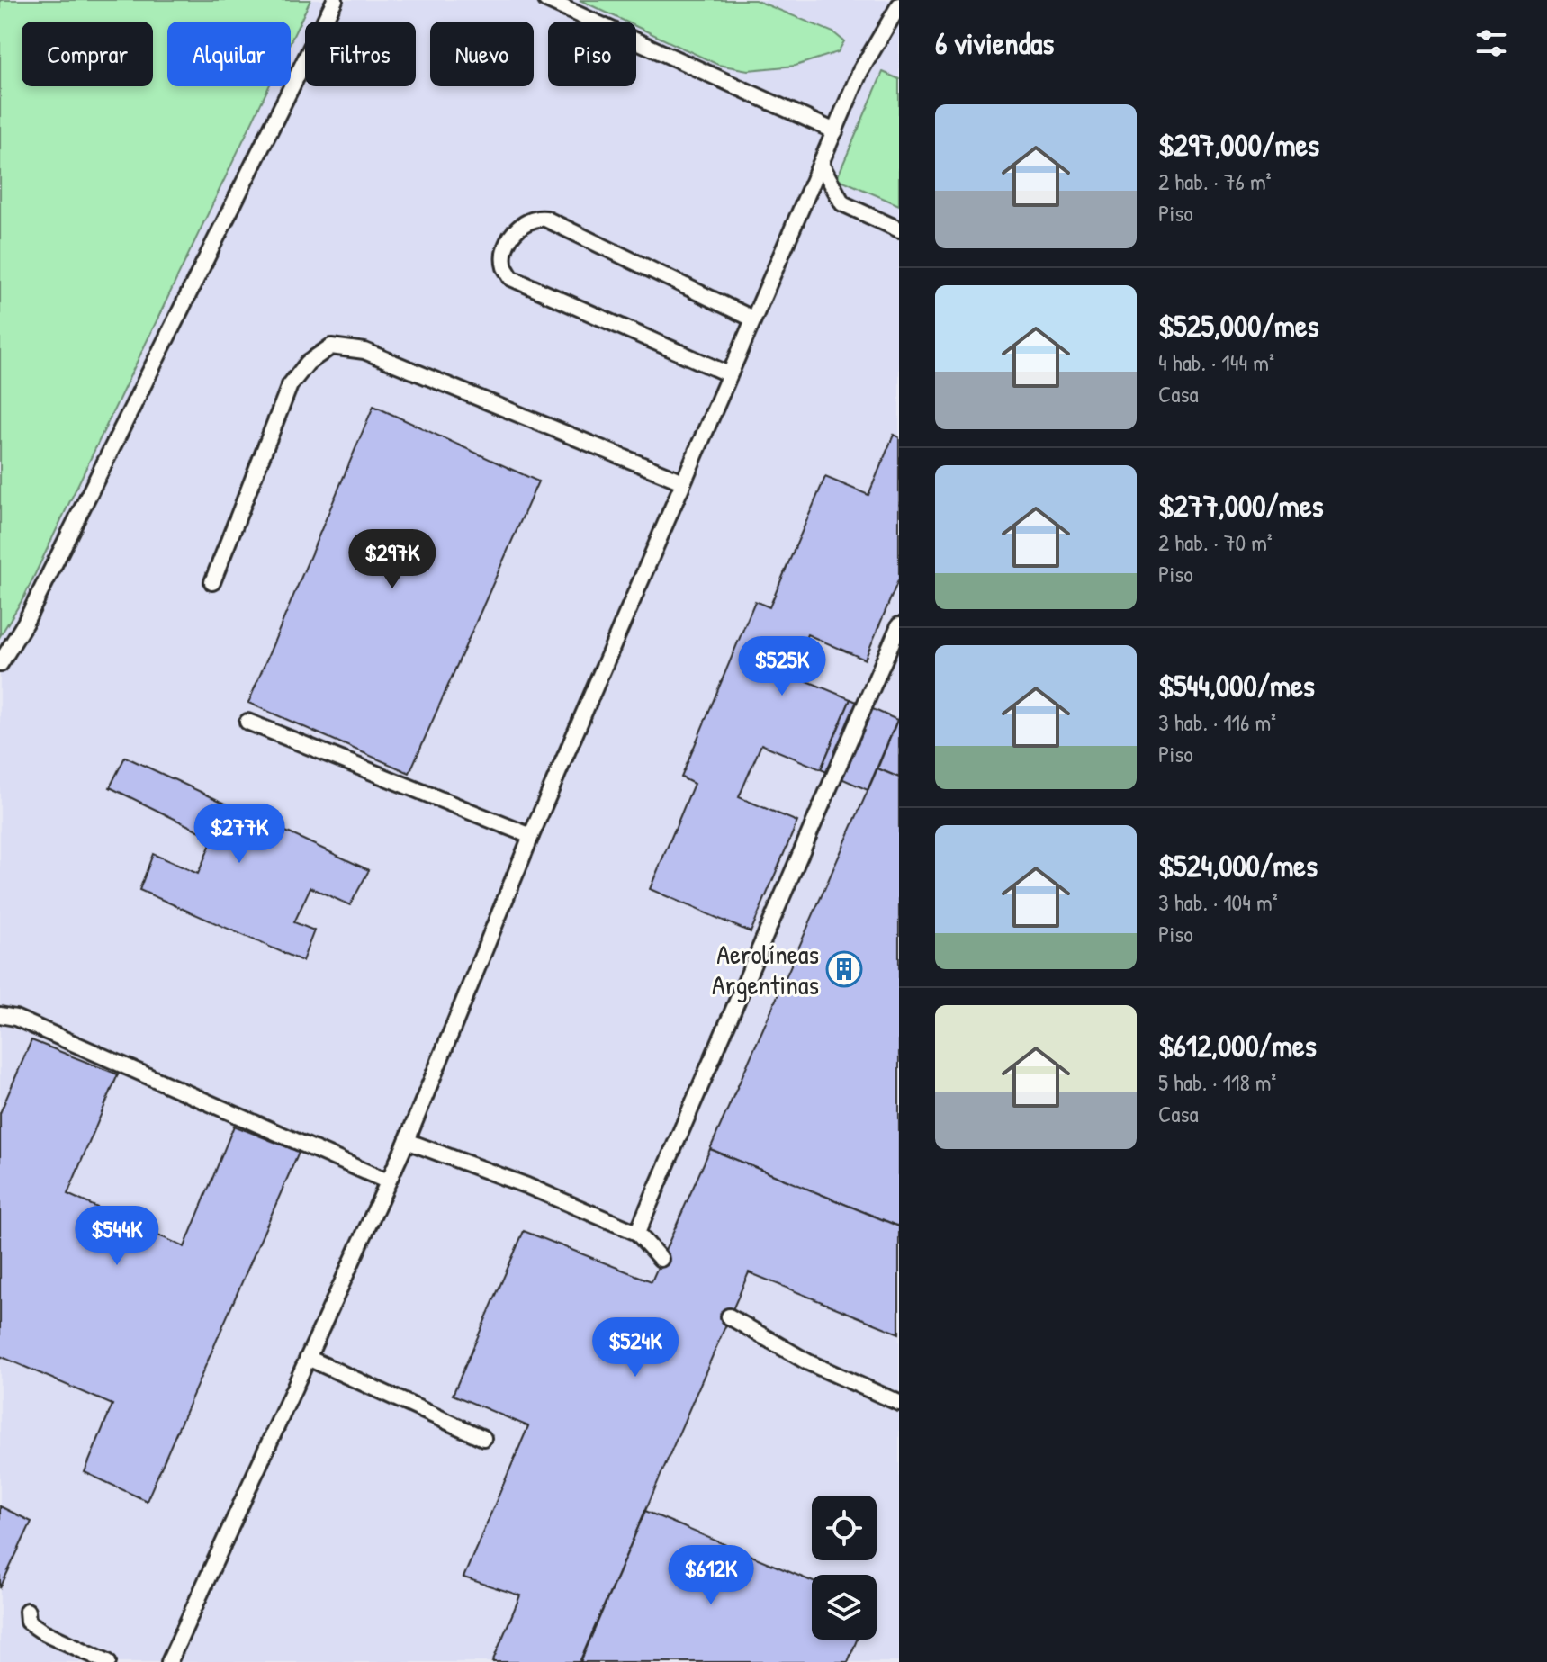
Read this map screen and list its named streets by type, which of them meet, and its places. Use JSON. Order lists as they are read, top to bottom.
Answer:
{
  "places": {
    "building": ["Aerolíneas Argentinas"]
  },
  "page": {
    "heading": "6 viviendas",
    "chip": [
      "Comprar",
      "Alquilar",
      "Filtros",
      "Nuevo",
      "Piso"
    ],
    "list": [
      {
        "name": "$297,000/mes",
        "note": "2 hab. · 76 m² · Piso"
      },
      {
        "name": "$525,000/mes",
        "note": "4 hab. · 144 m² · Casa"
      },
      {
        "name": "$277,000/mes",
        "note": "2 hab. · 70 m² · Piso"
      },
      {
        "name": "$544,000/mes",
        "note": "3 hab. · 116 m² · Piso"
      },
      {
        "name": "$524,000/mes",
        "note": "3 hab. · 104 m² · Piso"
      },
      {
        "name": "$612,000/mes",
        "note": "5 hab. · 118 m² · Casa"
      }
    ],
    "price": [
      "$297K",
      "$525K",
      "$277K",
      "$544K",
      "$524K",
      "$612K"
    ]
  }
}
